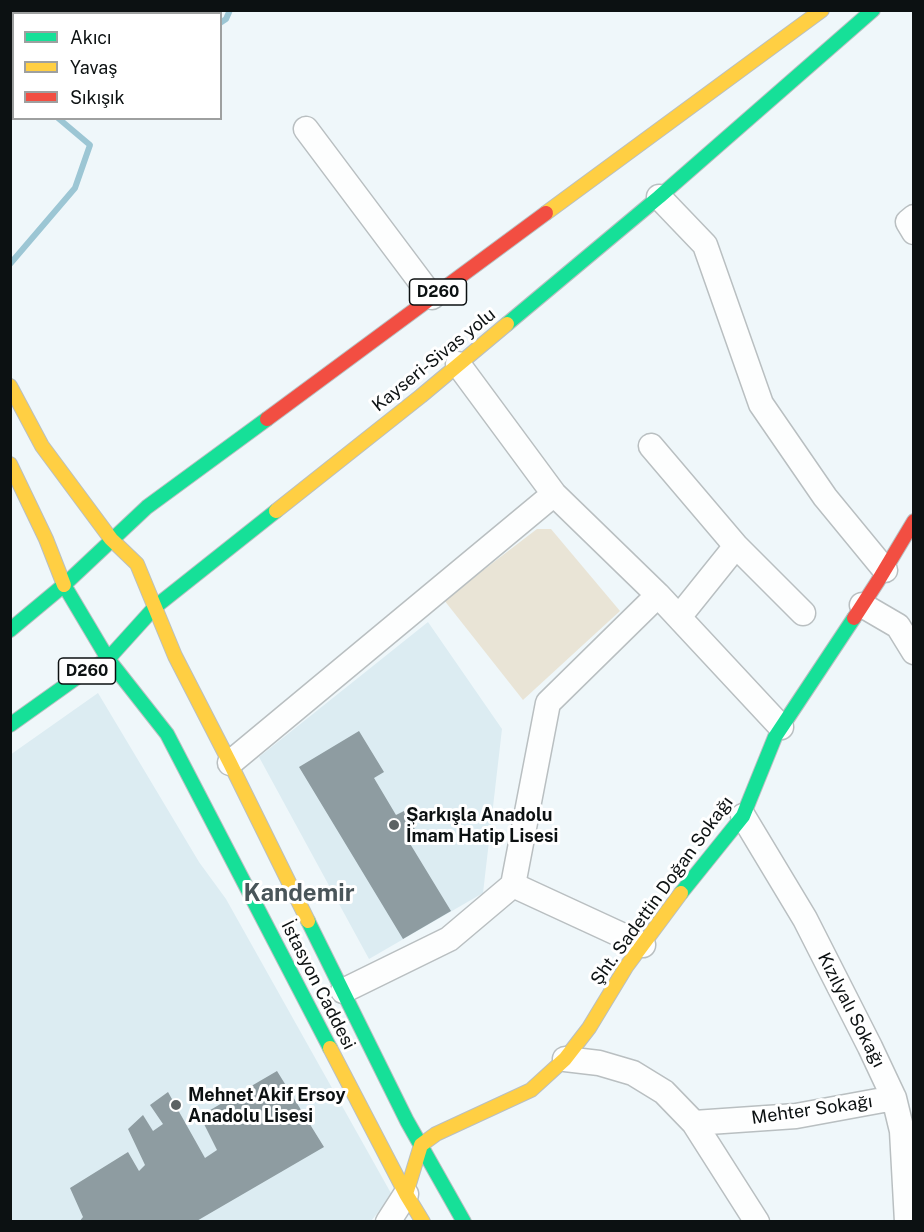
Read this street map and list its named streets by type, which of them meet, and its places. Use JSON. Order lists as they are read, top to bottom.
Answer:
{
  "streets": {
    "main road": [
      "D260",
      "Kayseri-Sivas yolu",
      "Şht. Sadettin Doğan Sokağı",
      "İstasyon Caddesi"
    ],
    "street": ["Kızılyalı Sokağı", "Mehter Sokağı"]
  },
  "crossings": [
    ["D260", "İstasyon Caddesi"],
    ["Kayseri-Sivas yolu", "İstasyon Caddesi"],
    ["Şht. Sadettin Doğan Sokağı", "İstasyon Caddesi"],
    ["Şht. Sadettin Doğan Sokağı", "Kızılyalı Sokağı"],
    ["Kızılyalı Sokağı", "Mehter Sokağı"]
  ],
  "districts": ["Kandemir"],
  "places": ["Şarkışla Anadolu İmam Hatip Lisesi", "Mehnet Akif Ersoy Anadolu Lisesi"],
  "legend": ["Akıcı", "Yavaş", "Sıkışık"]
}
